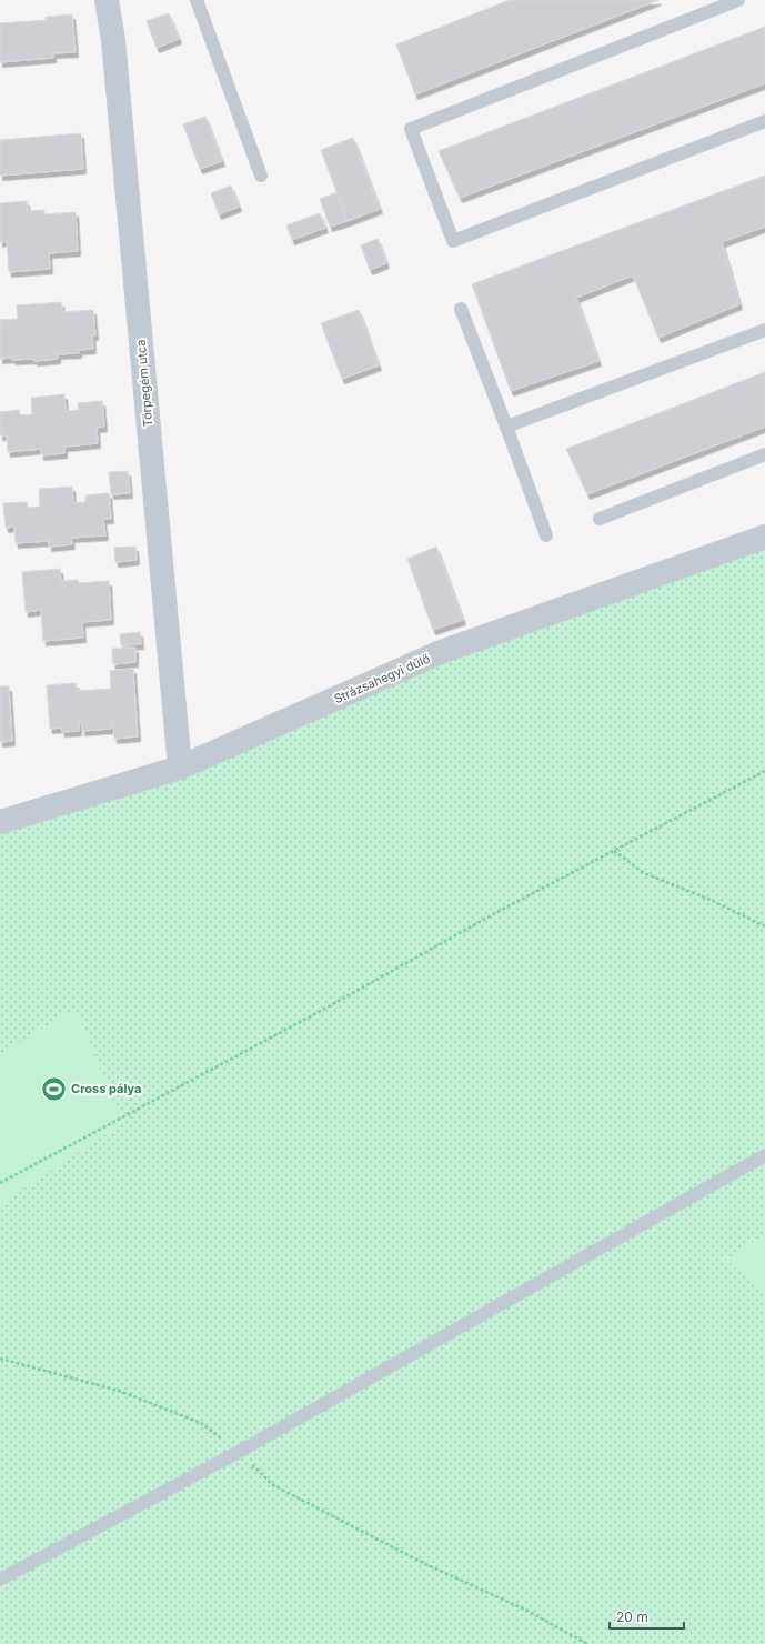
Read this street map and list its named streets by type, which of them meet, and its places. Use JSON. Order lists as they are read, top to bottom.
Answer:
{
  "streets": {
    "street": ["Törpegém utca", "Strázsahegyi dűlő"]
  },
  "crossings": [
    ["Törpegém utca", "Strázsahegyi dűlő"]
  ],
  "places": {
    "sports": ["Cross pálya"]
  },
  "scale_bar": "20 m"
}
